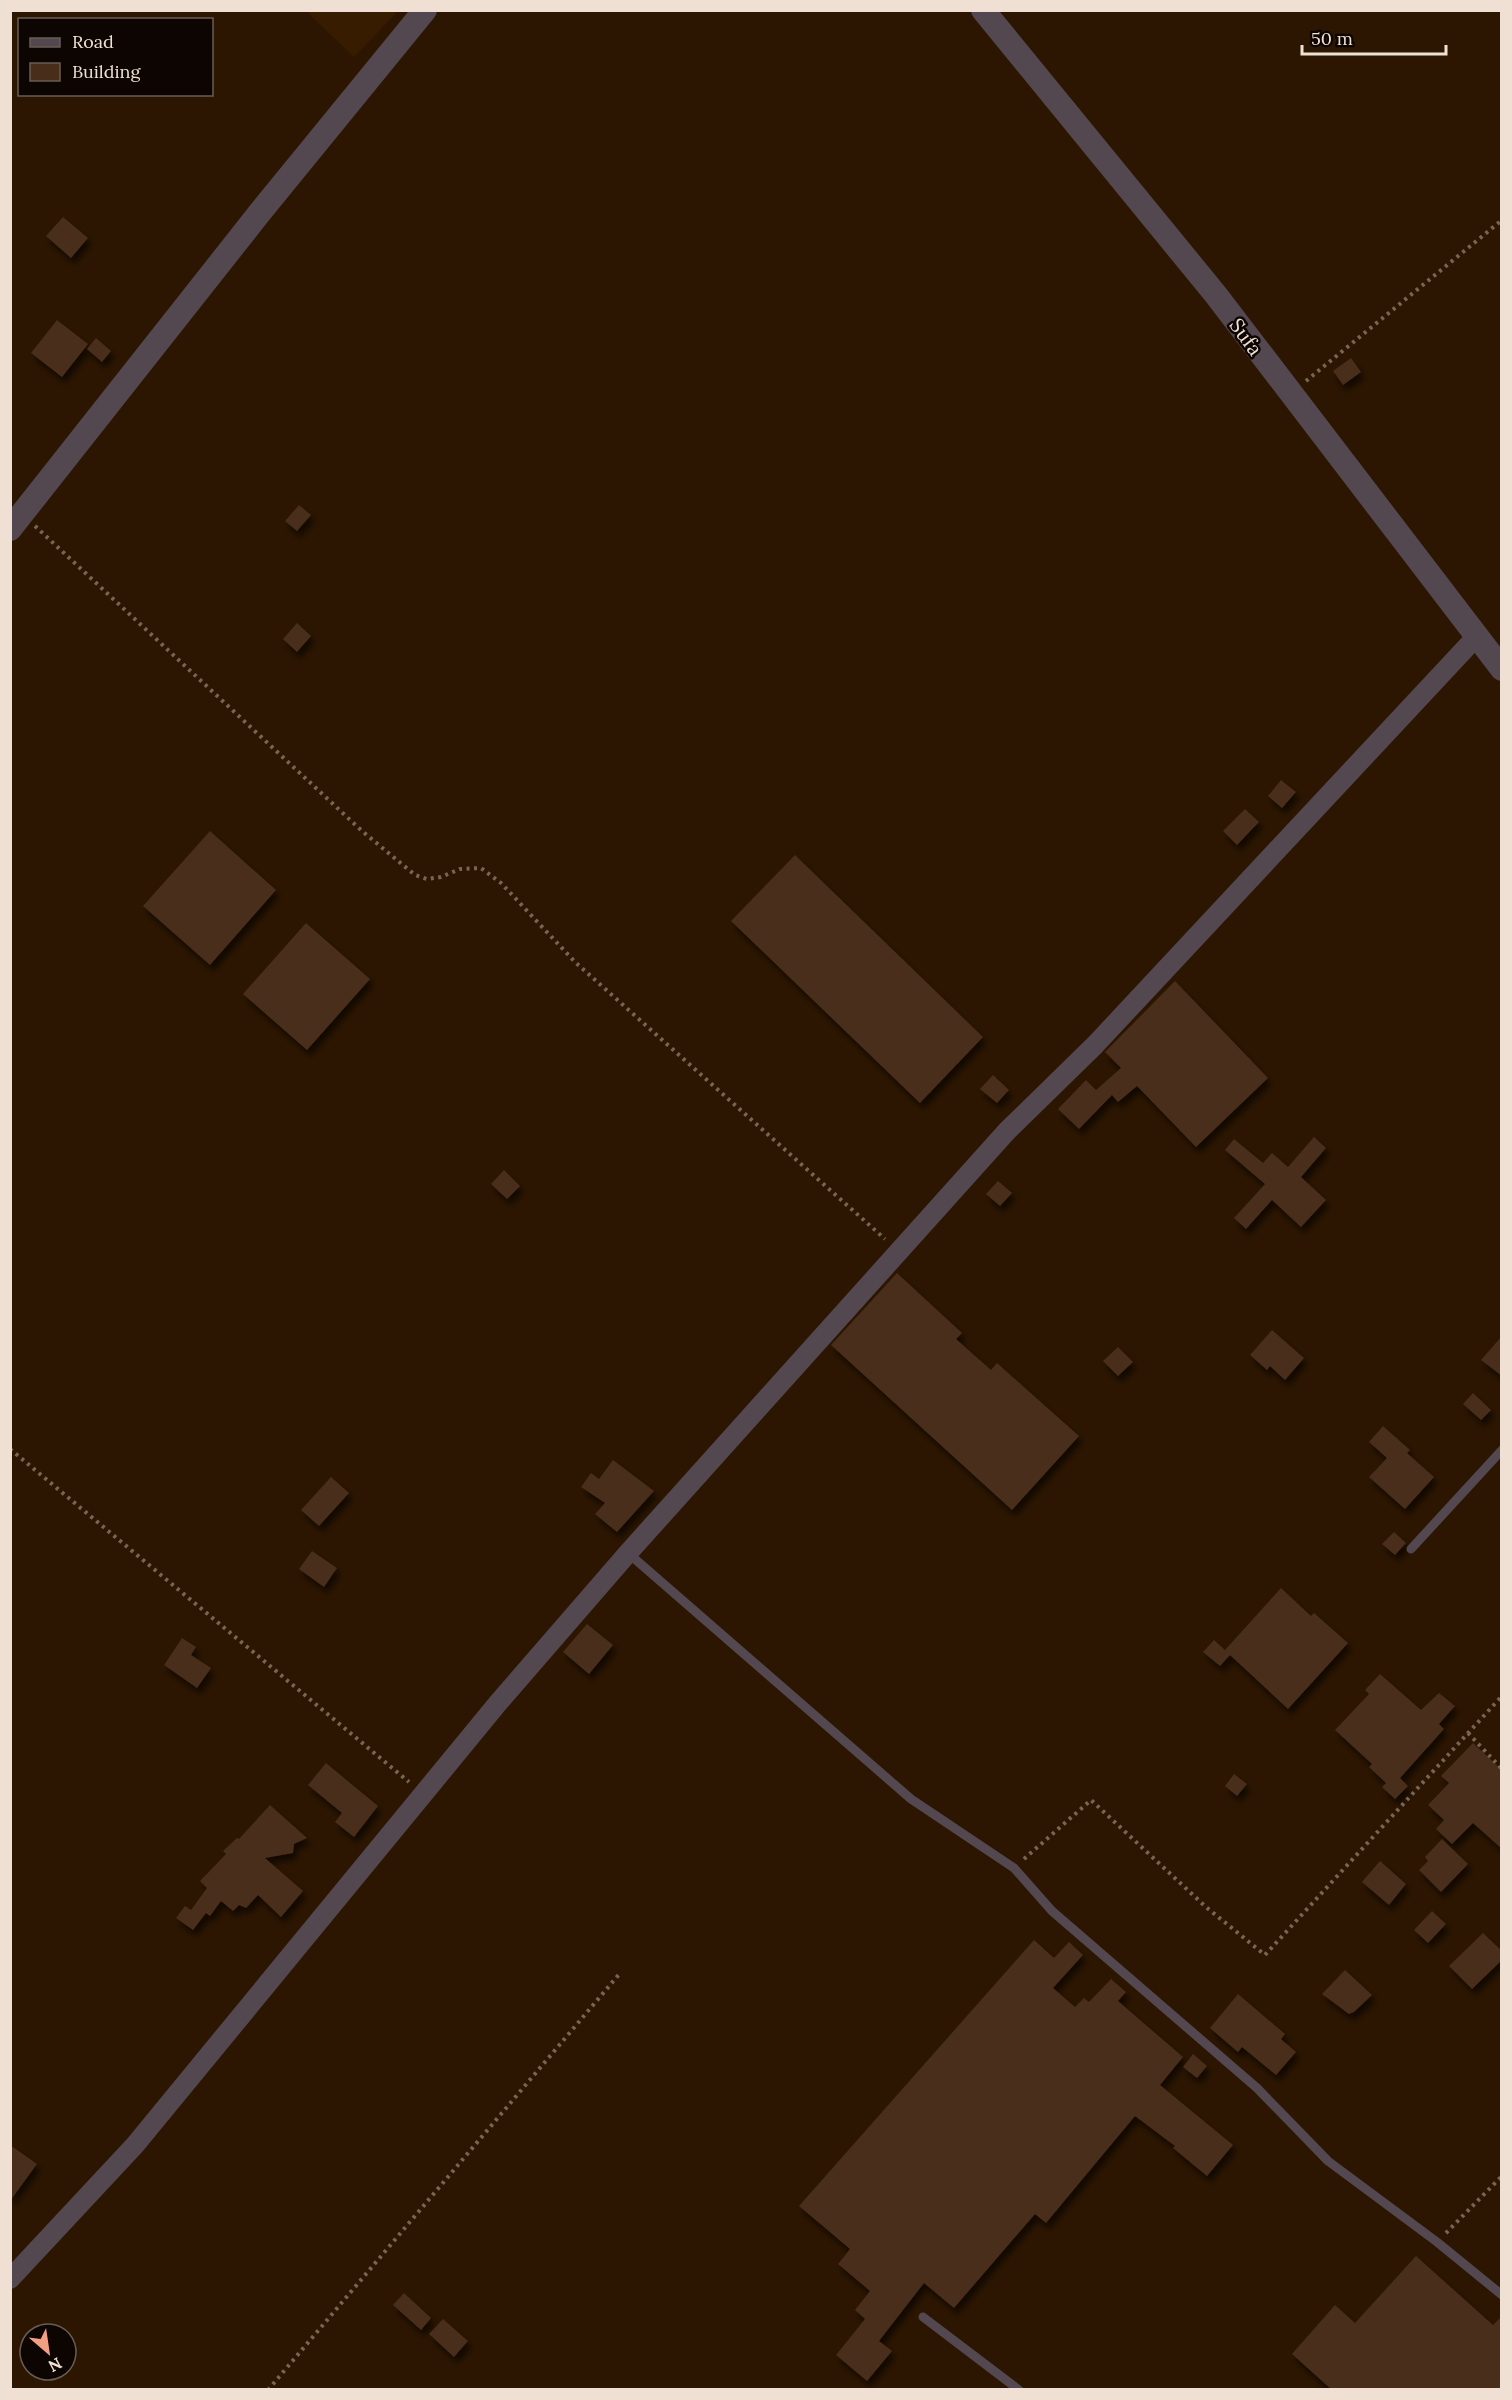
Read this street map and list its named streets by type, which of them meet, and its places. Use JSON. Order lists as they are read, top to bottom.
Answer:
{
  "streets": {
    "street": ["Sufa"]
  },
  "legend": ["Road", "Building"],
  "scale_bar": "50 m",
  "north": "bottom right"
}
